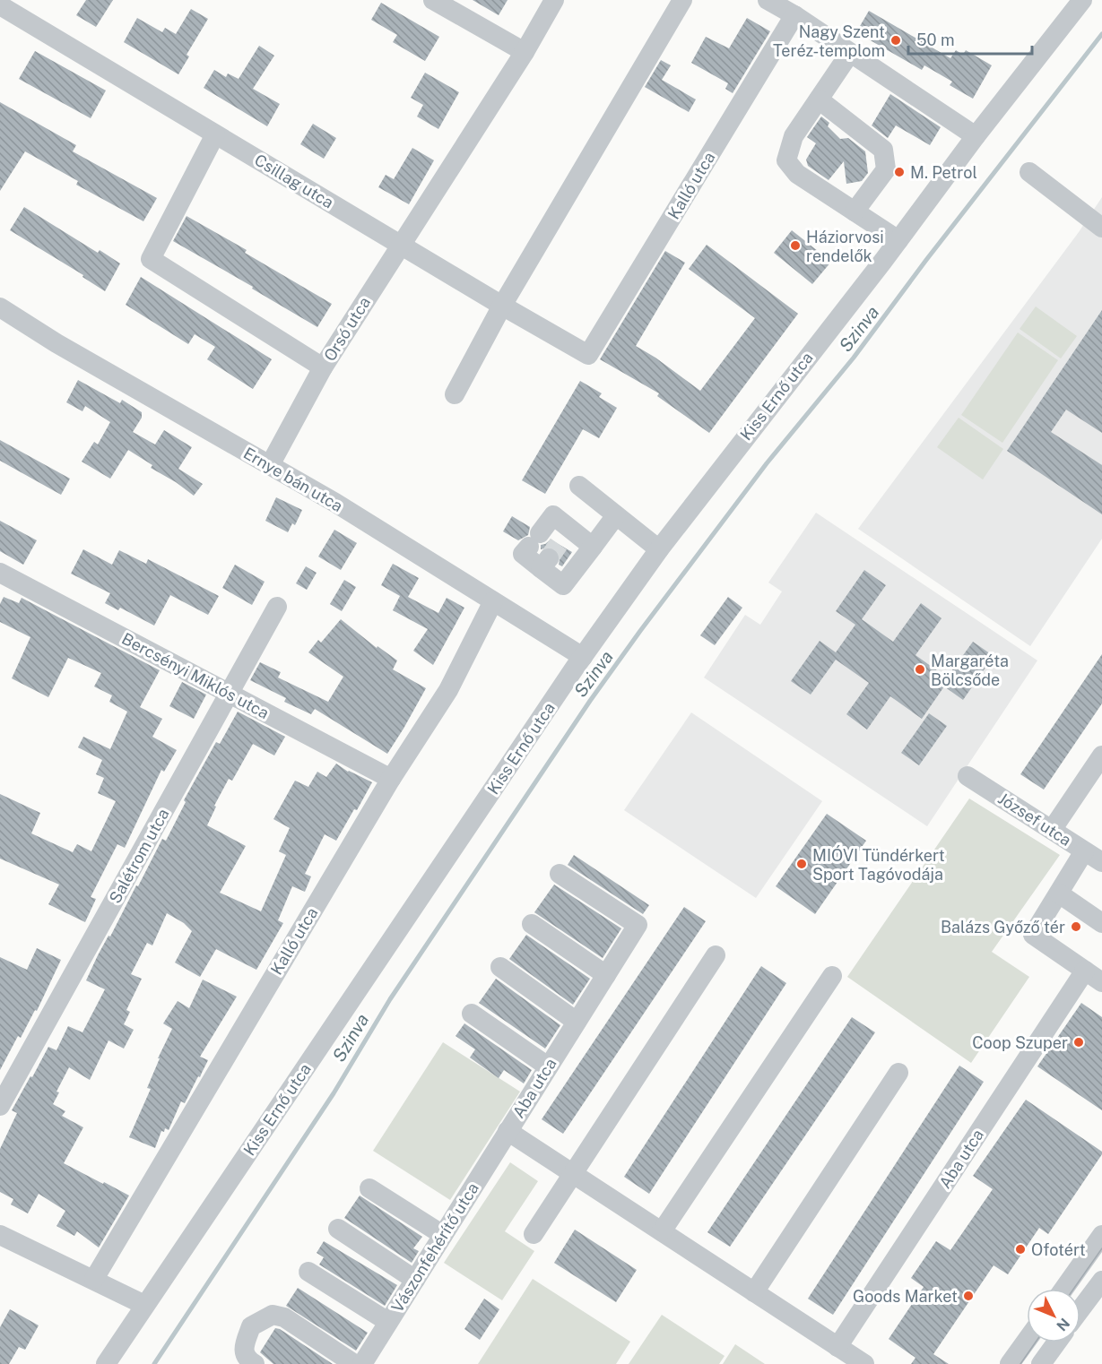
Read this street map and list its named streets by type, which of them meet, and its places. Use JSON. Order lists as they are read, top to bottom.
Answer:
{
  "streets": {
    "street": [
      "Csillag utca",
      "Kalló utca",
      "Orsó utca",
      "Kiss Ernő utca",
      "Ernye bán utca",
      "Bercsényi Miklós utca",
      "József utca",
      "Salétrom utca",
      "Aba utca",
      "Vászonfehérítő utca"
    ]
  },
  "crossings": [
    ["Csillag utca", "Kalló utca"],
    ["Csillag utca", "Orsó utca"],
    ["Kalló utca", "Ernye bán utca"],
    ["Kalló utca", "Bercsényi Miklós utca"],
    ["Kiss Ernő utca", "Ernye bán utca"],
    ["Bercsényi Miklós utca", "Salétrom utca"],
    ["Aba utca", "Vászonfehérítő utca"]
  ],
  "water": ["Szinva"],
  "places": [
    "Nagy Szent Teréz-templom",
    "M. Petrol",
    "Háziorvosi rendelők",
    "Margaréta Bölcsőde",
    "MIÓVI Tündérkert Sport Tagóvodája",
    "Balázs Győző tér",
    "Coop Szuper",
    "Ofotért",
    "Goods Market"
  ],
  "scale_bar": "50 m",
  "north": "bottom right"
}
